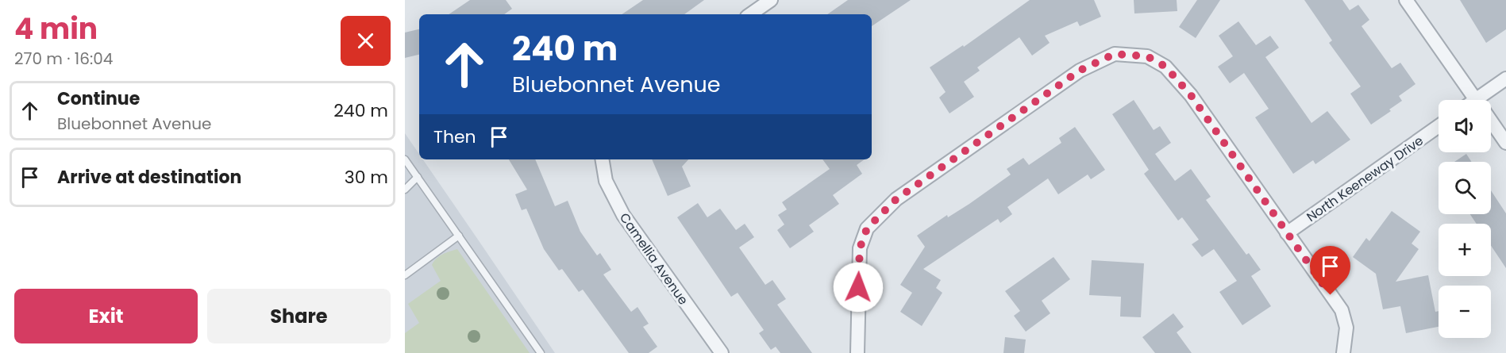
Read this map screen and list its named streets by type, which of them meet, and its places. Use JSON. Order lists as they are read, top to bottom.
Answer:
{
  "streets": {
    "street": ["North Keeneway Drive", "Camellia Avenue"]
  },
  "page": {
    "heading": ["4 min", "270 m · 16:04"],
    "turn": ["240 m", "Bluebonnet Avenue"],
    "list": [
      {
        "name": "Continue",
        "note": "Bluebonnet Avenue",
        "value": "240 m"
      },
      {
        "name": "Arrive at destination",
        "value": "30 m"
      }
    ],
    "map_buttons": ["+", "−"],
    "then": "Then",
    "buttons": ["Exit", "Share"]
  }
}
